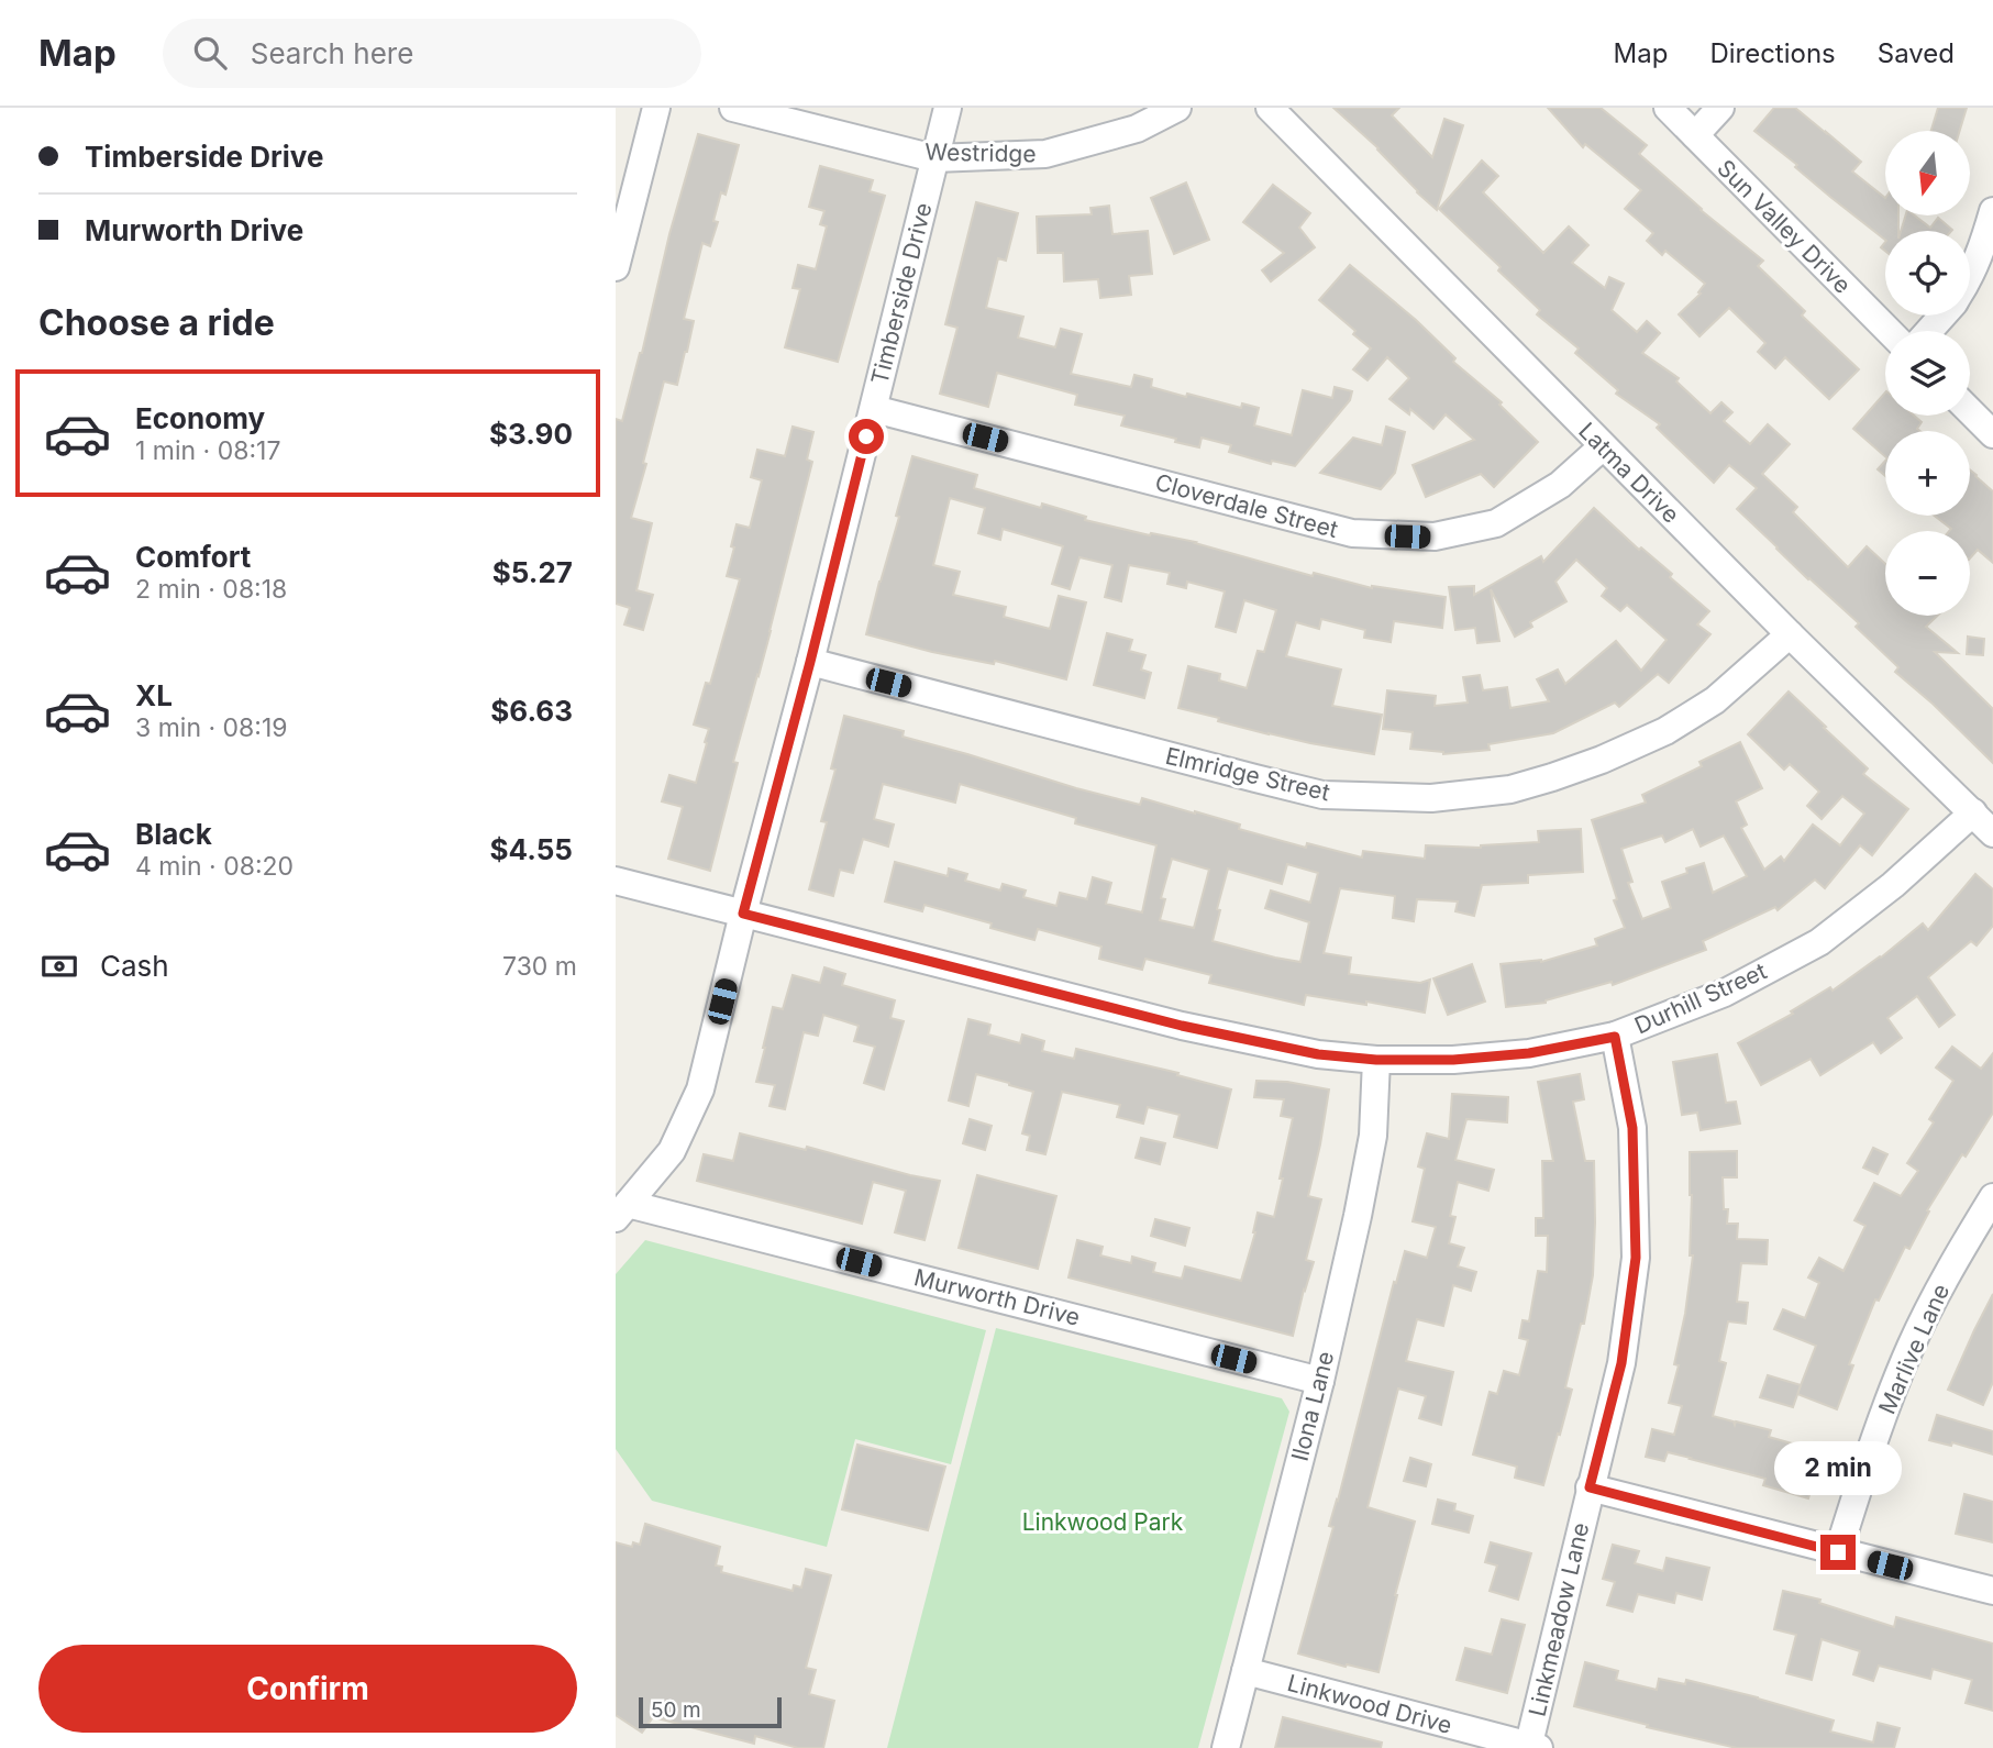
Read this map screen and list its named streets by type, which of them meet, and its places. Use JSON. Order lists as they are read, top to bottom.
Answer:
{
  "streets": {
    "street": [
      "Westridge",
      "Sun Valley Drive",
      "Timberside Drive",
      "Latma Drive",
      "Cloverdale Street",
      "Elmridge Street",
      "Durhill Street",
      "Murworth Drive",
      "Marlive Lane",
      "Ilona Lane",
      "Linkmeadow Lane",
      "Linkwood Drive"
    ]
  },
  "crossings": [
    ["Westridge", "Timberside Drive"],
    ["Timberside Drive", "Cloverdale Street"],
    ["Timberside Drive", "Elmridge Street"],
    ["Timberside Drive", "Durhill Street"],
    ["Timberside Drive", "Murworth Drive"],
    ["Latma Drive", "Cloverdale Street"],
    ["Latma Drive", "Elmridge Street"],
    ["Latma Drive", "Durhill Street"],
    ["Durhill Street", "Ilona Lane"],
    ["Durhill Street", "Linkmeadow Lane"],
    ["Murworth Drive", "Ilona Lane"],
    ["Ilona Lane", "Linkwood Drive"],
    ["Linkmeadow Lane", "Linkwood Drive"]
  ],
  "parks": ["Linkwood Park"],
  "scale_bar": "50 m",
  "north": "bottom",
  "page": {
    "header": "Map",
    "search": "Search here",
    "nav": ["Map", "Directions", "Saved"],
    "banner": ["Timberside Drive", "Murworth Drive"],
    "map_buttons": ["+", "−"],
    "heading": "Choose a ride",
    "list": [
      {
        "name": "Economy",
        "note": "1 min · 08:17",
        "value": "$3.90"
      },
      {
        "name": "Comfort",
        "note": "2 min · 08:18",
        "value": "$5.27"
      },
      {
        "name": "XL",
        "note": "3 min · 08:19",
        "value": "$6.63"
      },
      {
        "name": "Black",
        "note": "4 min · 08:20",
        "value": "$4.55"
      }
    ],
    "pay": ["Cash", "730 m"],
    "bubble": "2 min",
    "buttons": "Confirm",
    "scale": "50 m"
  }
}
